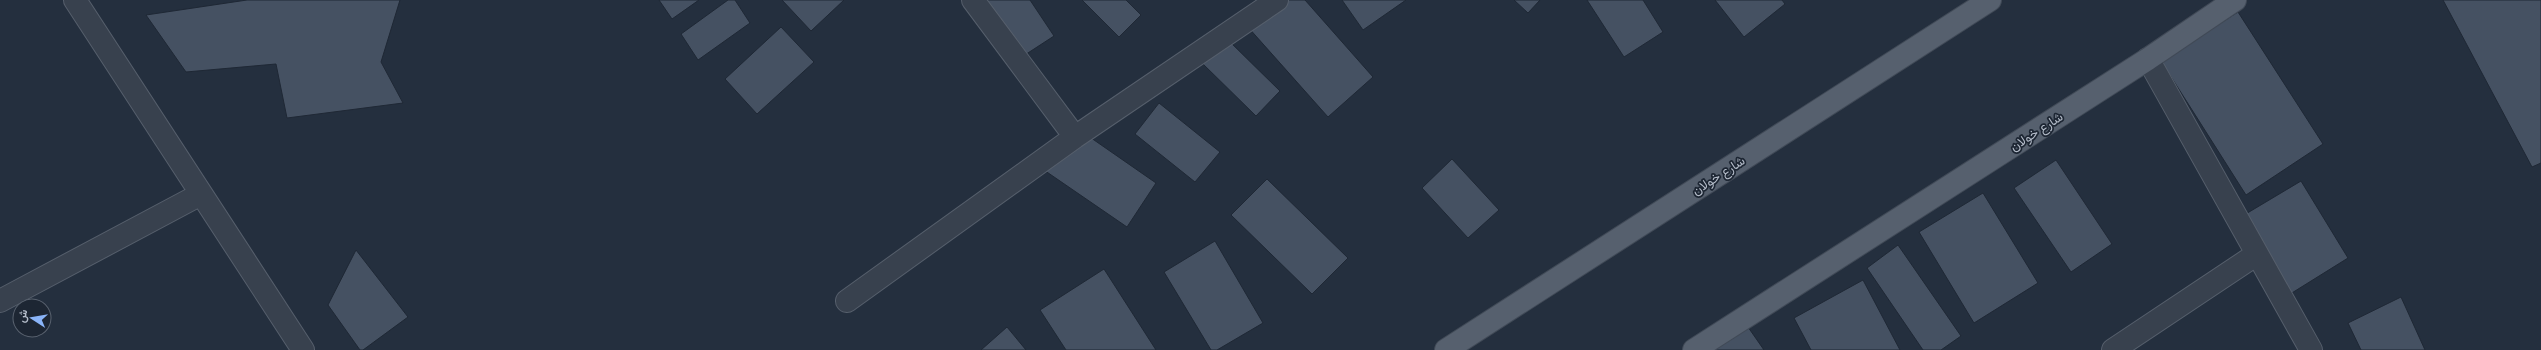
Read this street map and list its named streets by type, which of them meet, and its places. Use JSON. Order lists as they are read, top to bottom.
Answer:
{
  "streets": {
    "main road": ["شارع خولان"]
  },
  "north": "left"
}
